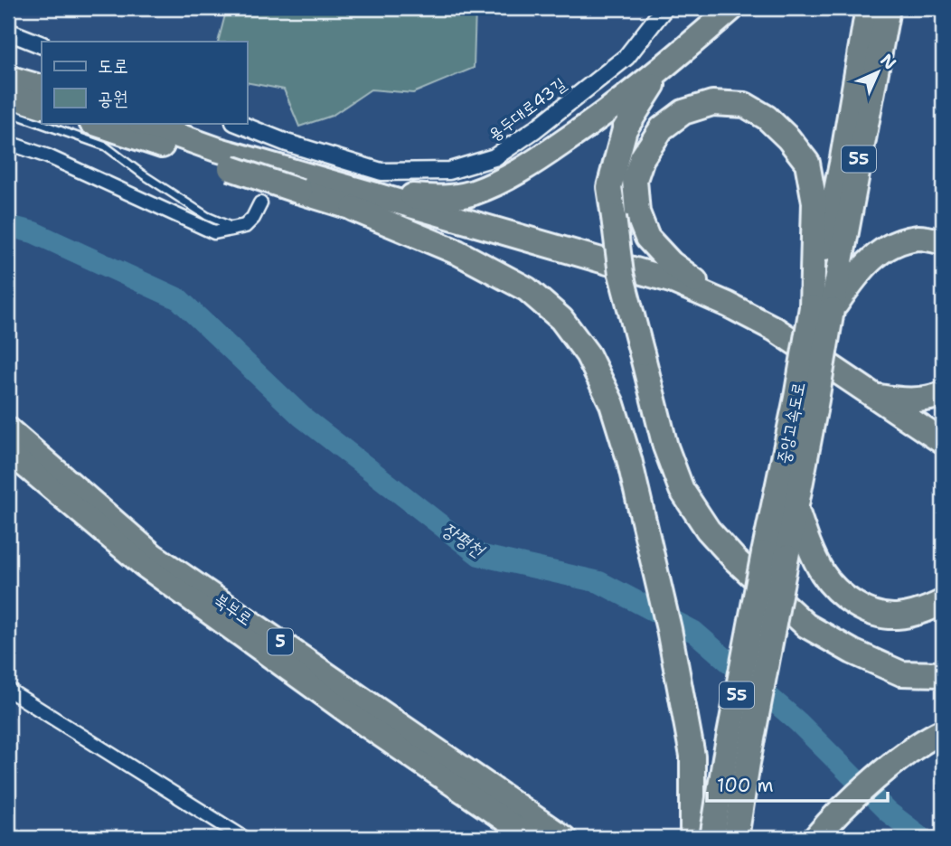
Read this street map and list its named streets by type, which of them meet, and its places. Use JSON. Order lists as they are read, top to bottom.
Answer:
{
  "streets": {
    "highway": [
      "55",
      "중앙고속도로",
      "북부로",
      "5"
    ],
    "street": ["용두대로43길"]
  },
  "water": ["장평천"],
  "legend": ["도로", "공원"],
  "scale_bar": "100 m",
  "north": "top right"
}
